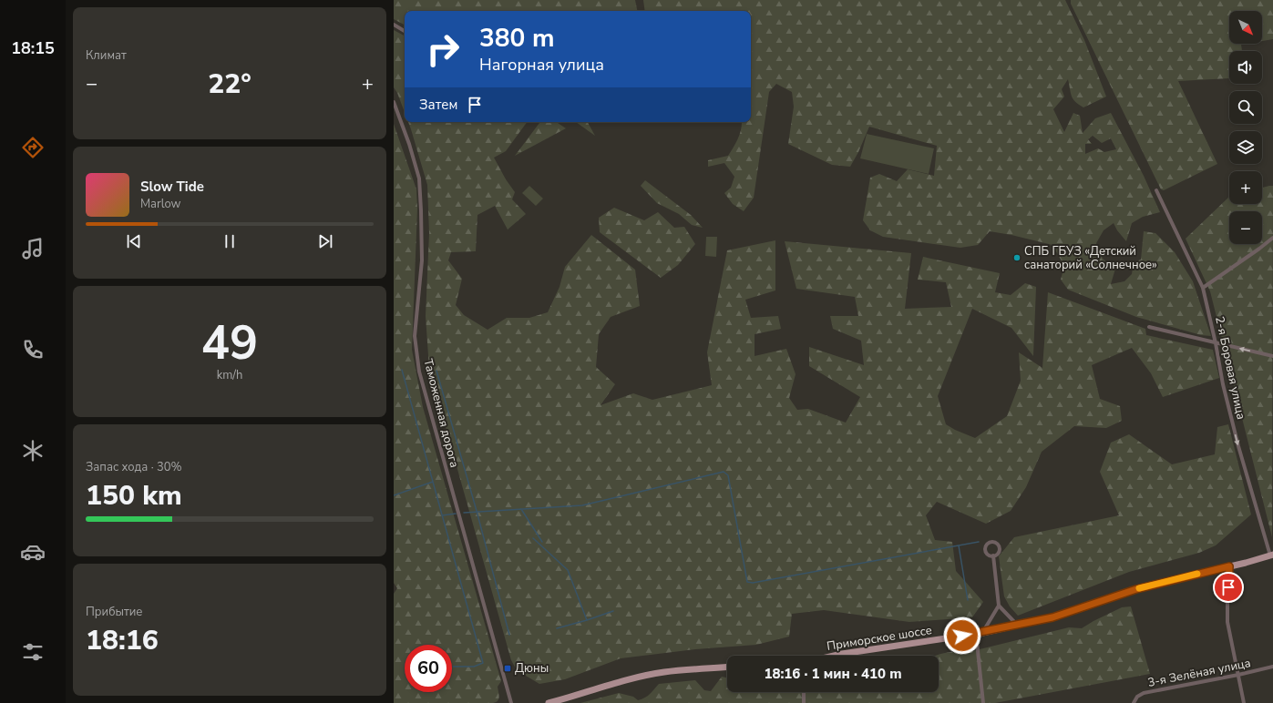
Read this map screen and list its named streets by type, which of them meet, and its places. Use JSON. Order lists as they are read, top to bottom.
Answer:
{
  "streets": {
    "main road": ["Приморское шоссе"],
    "street": ["2-я Боровая улица", "Таможенная дорога", "3-я Зелёная улица"]
  },
  "crossings": [
    ["2-я Боровая улица", "Приморское шоссе"]
  ],
  "one_way": ["2-я Боровая улица"],
  "places": {
    "other": ["СПБ ГБУЗ «Детский санаторий «Солнечное»"],
    "transit": ["Дюны"]
  },
  "north": "bottom right",
  "page": {
    "tabs": "18:15",
    "tile": [
      "Климат",
      ["49", "km/h"],
      ["Запас хода · 30%", "150 km"],
      ["Прибытие", "18:16"]
    ],
    "map_buttons": ["+", "−"],
    "turn": ["380 m", "Нагорная улица"],
    "heat": ["−", "22°", "+"],
    "then": "Затем",
    "song": ["Slow Tide", "Marlow"],
    "limit": "60",
    "trip": "18:16 · 1 мин · 410 m"
  }
}
